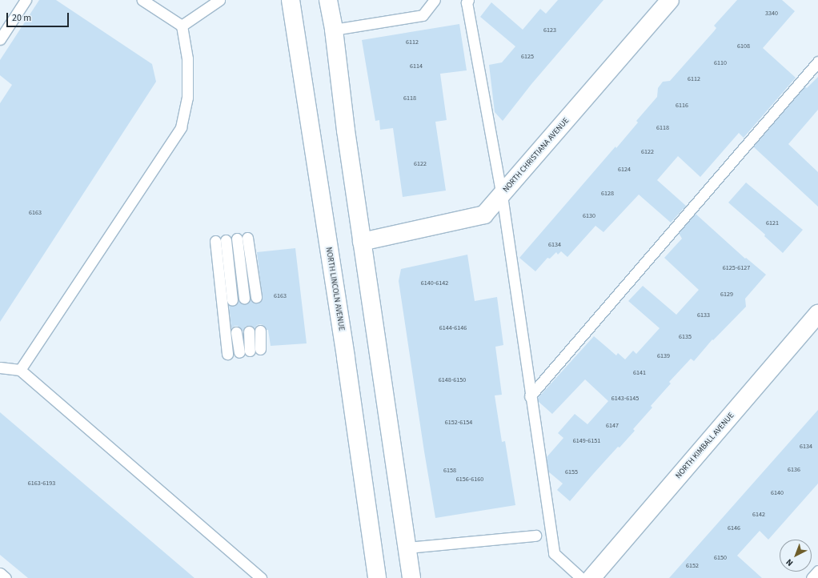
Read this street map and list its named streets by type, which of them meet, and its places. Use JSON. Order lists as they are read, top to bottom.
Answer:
{
  "streets": {
    "main road": ["NORTH CHRISTIANA AVENUE", "NORTH LINCOLN AVENUE", "NORTH KIMBALL AVENUE"]
  },
  "house_numbers": [
    "3340",
    "6123",
    "6112",
    "6108",
    "6125",
    "6110",
    "6114",
    "6112",
    "6118",
    "6116",
    "6118",
    "6122",
    "6122",
    "6124",
    "6128",
    "6163",
    "6130",
    "6121",
    "6134",
    "6125-6127",
    "6140-6142",
    "6129",
    "6163",
    "6133",
    "6144-6146",
    "6135",
    "6139",
    "6141",
    "6148-6150",
    "6143-6145",
    "6152-6154",
    "6147",
    "6149-6151",
    "6134",
    "6136",
    "6158",
    "6155",
    "6156-6160",
    "6163-6193",
    "6140",
    "6142",
    "6146",
    "6150",
    "6152"
  ],
  "scale_bar": "20 m",
  "north": "bottom left"
}
